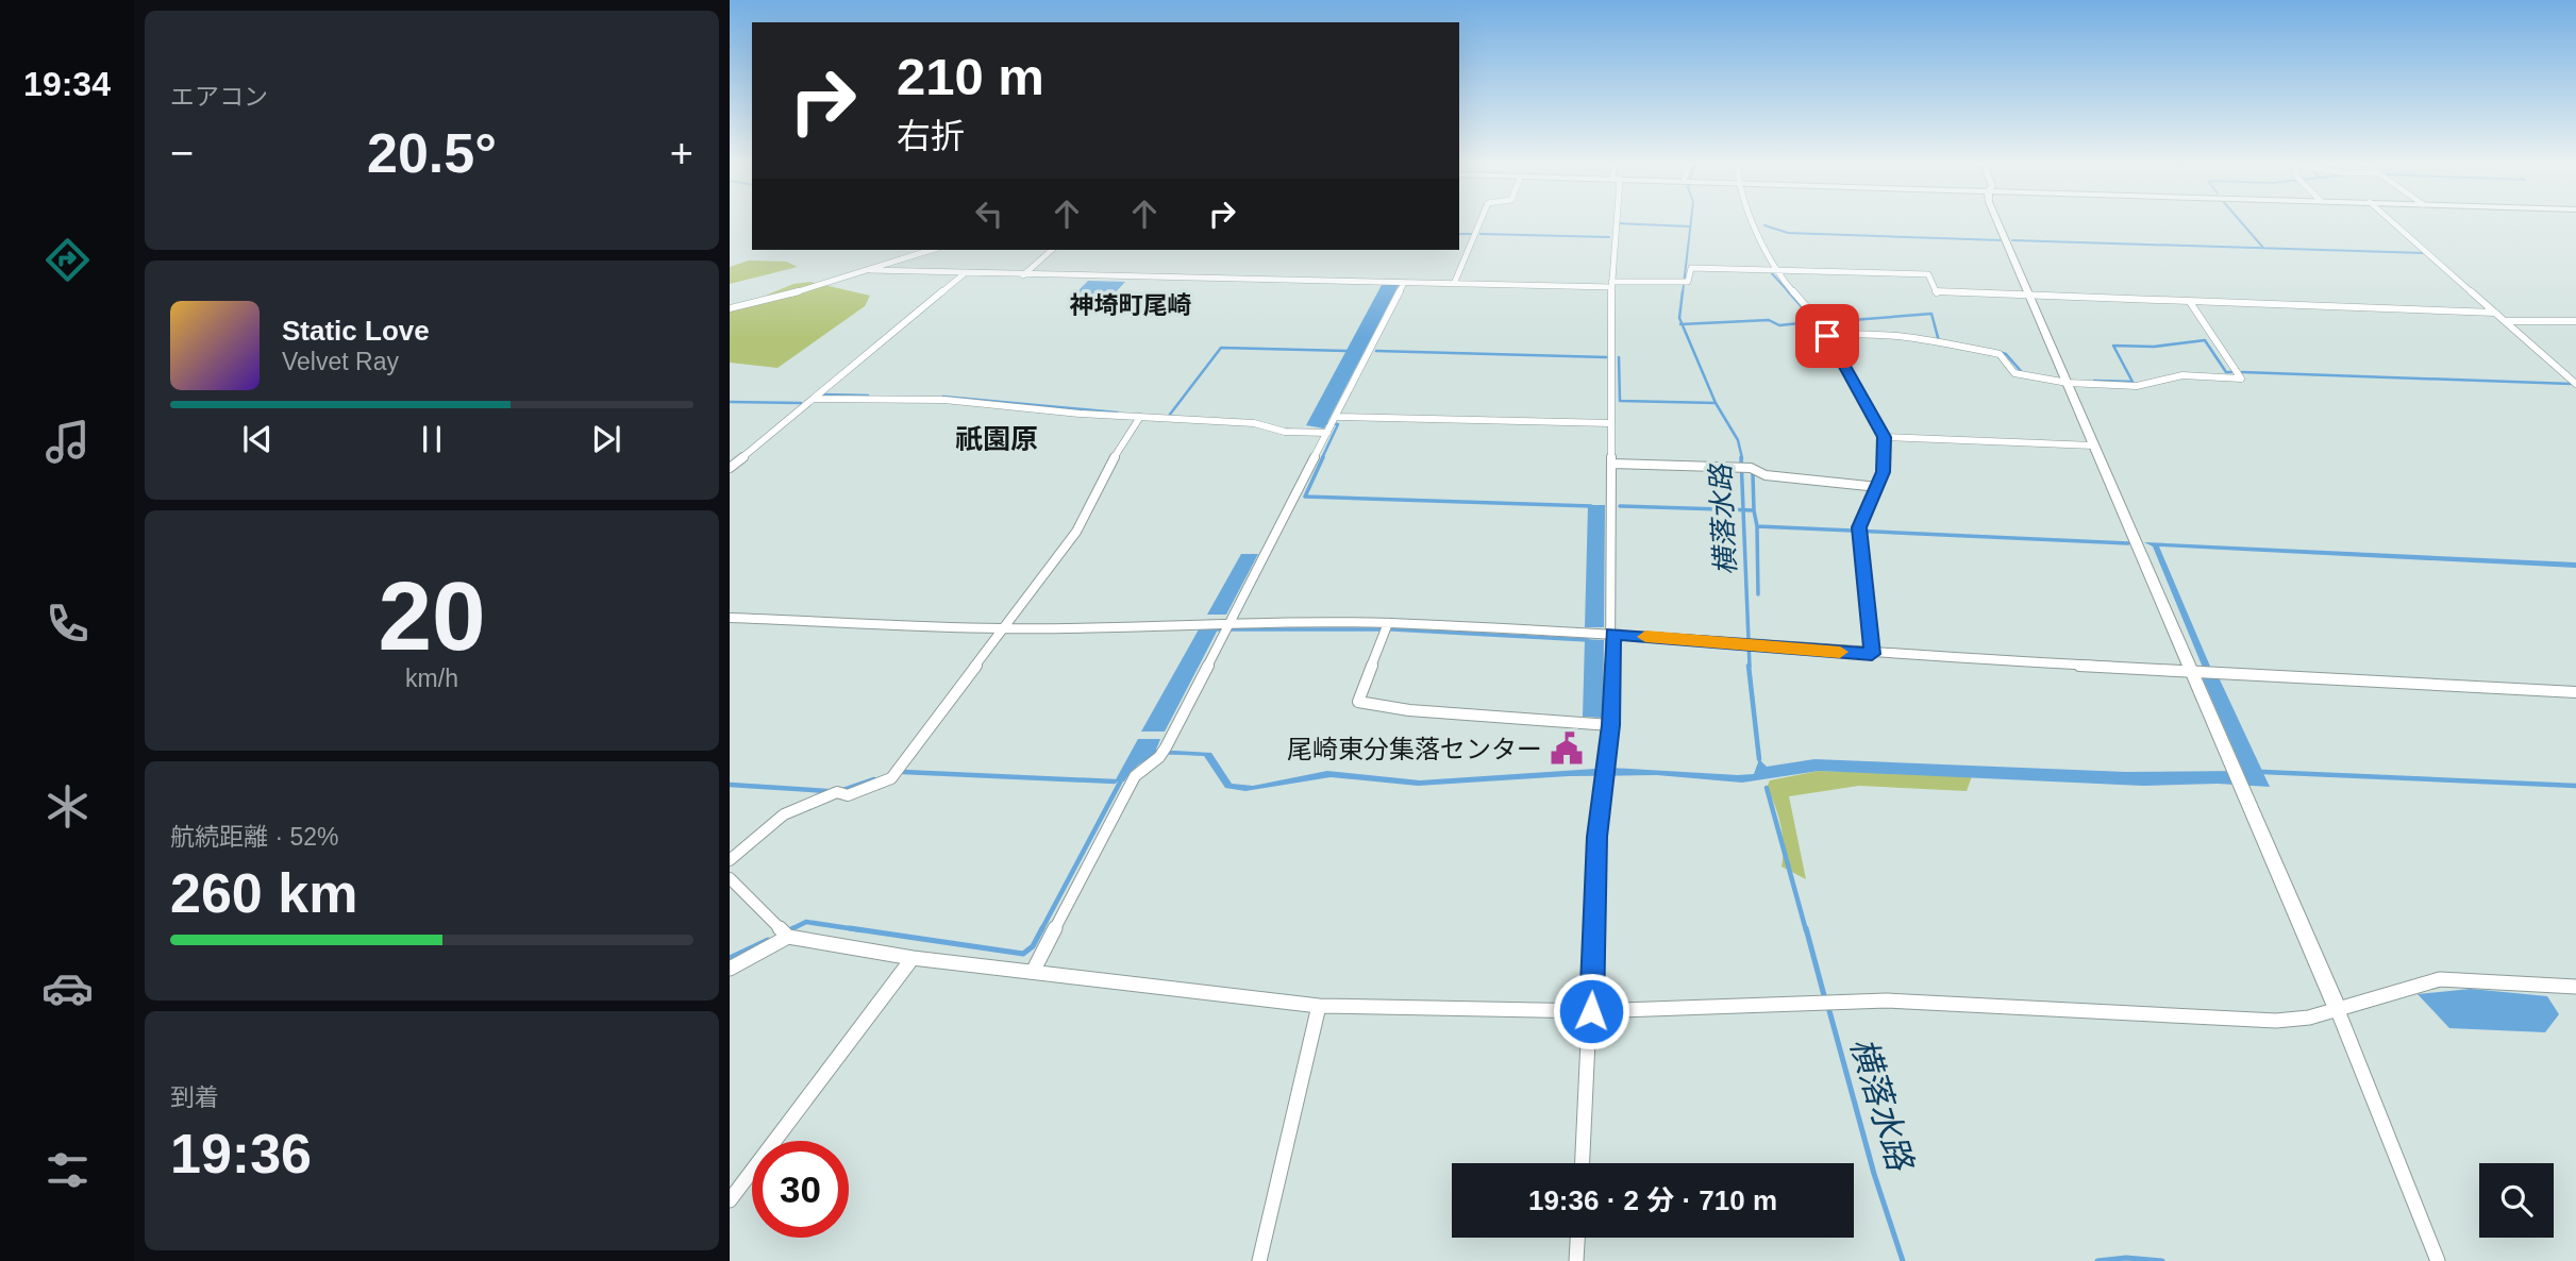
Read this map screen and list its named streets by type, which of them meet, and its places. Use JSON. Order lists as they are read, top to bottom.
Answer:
{
  "districts": ["神埼町尾崎", "祇園原"],
  "water": ["横落水路"],
  "places": {
    "public building": ["尾崎東分集落センター"]
  },
  "page": {
    "tabs": "19:34",
    "tile": [
      "エアコン",
      ["20", "km/h"],
      ["航続距離 · 52%", "260 km"],
      ["到着", "19:36"]
    ],
    "turn": ["210 m", "右折"],
    "heat": ["−", "20.5°", "+"],
    "song": ["Static Love", "Velvet Ray"],
    "limit": "30",
    "trip": "19:36 · 2 分 · 710 m"
  }
}
